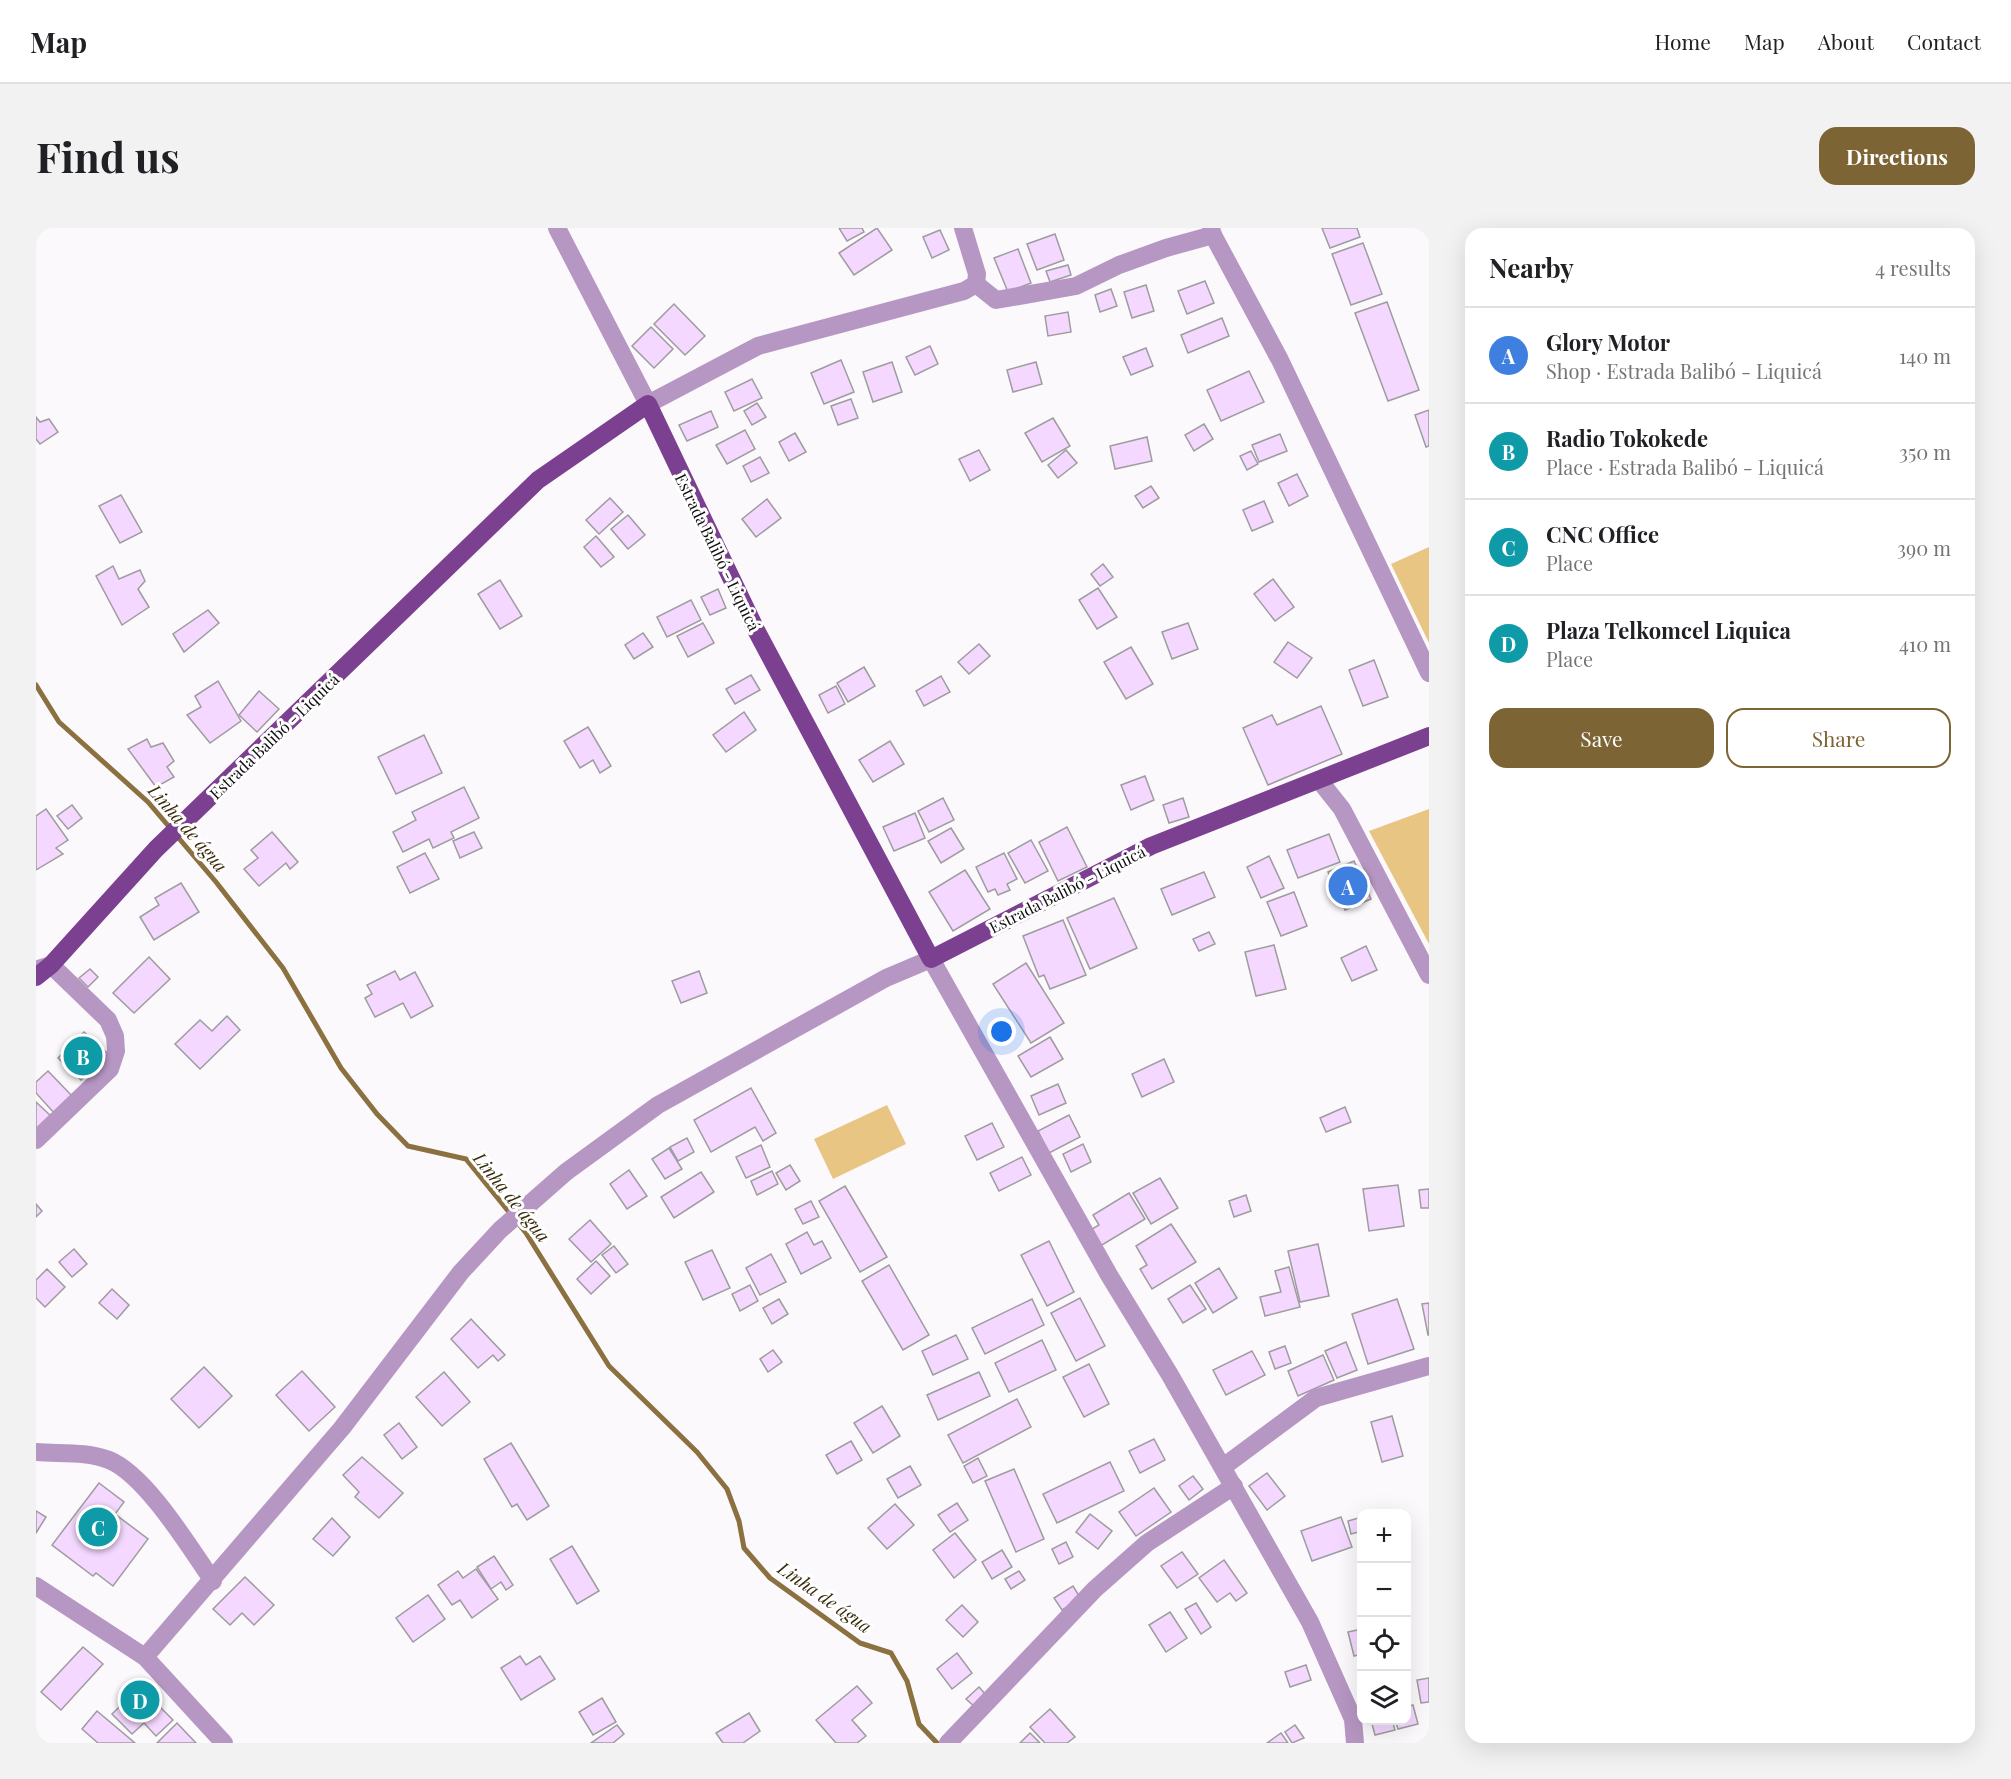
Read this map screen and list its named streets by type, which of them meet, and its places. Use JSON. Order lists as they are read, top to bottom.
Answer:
{
  "streets": {
    "main road": ["Estrada Balibó - Liquicá"]
  },
  "water": ["Linha de água"],
  "page": {
    "header": "Map",
    "nav": [
      "Home",
      "Map",
      "About",
      "Contact"
    ],
    "buttons": [
      "Directions",
      ["Save", "Share"]
    ],
    "title": "Find us",
    "heading": ["Nearby", "4 results"],
    "list": [
      {
        "mark": "A",
        "name": "Glory Motor",
        "note": "Shop · Estrada Balibó - Liquicá",
        "value": "140 m"
      },
      {
        "mark": "B",
        "name": "Radio Tokokede",
        "note": "Place · Estrada Balibó - Liquicá",
        "value": "350 m"
      },
      {
        "mark": "C",
        "name": "CNC Office",
        "note": "Place",
        "value": "390 m"
      },
      {
        "mark": "D",
        "name": "Plaza Telkomcel Liquica",
        "note": "Place",
        "value": "410 m"
      }
    ],
    "pins": [
      "A",
      "B",
      "C",
      "D"
    ],
    "map_buttons": ["+", "−"]
  }
}
